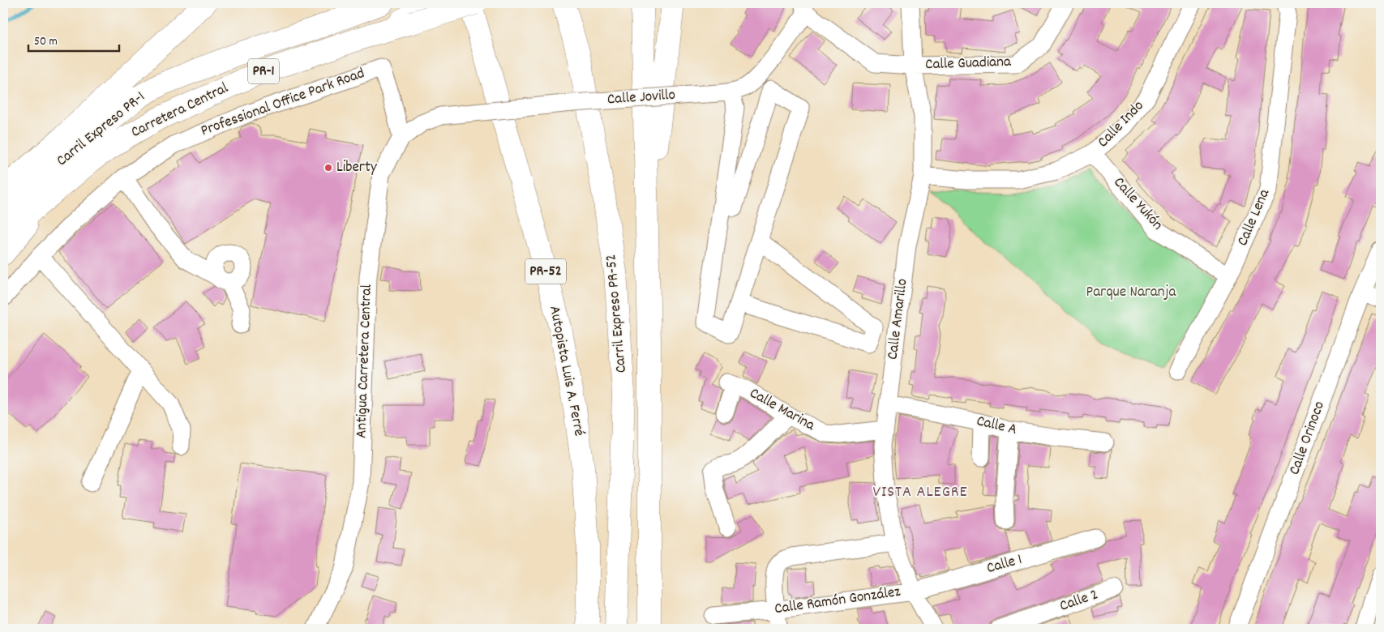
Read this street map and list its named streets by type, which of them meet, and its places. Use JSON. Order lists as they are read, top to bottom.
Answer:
{
  "streets": {
    "highway": [
      "PR-1",
      "Carretera Central",
      "Carril Expreso PR-1",
      "PR-52",
      "Carril Expreso PR-52",
      "Autopista Luis A. Ferré"
    ],
    "street": [
      "Calle Guadiana",
      "Calle Jovillo",
      "Professional Office Park Road",
      "Calle Indo",
      "Calle Yukón",
      "Calle Lena",
      "Calle Amarillo",
      "Antigua Carretera Central",
      "Calle Marina",
      "Calle A",
      "Calle Orinoco",
      "Calle 1",
      "Calle Ramón González",
      "Calle 2"
    ]
  },
  "crossings": [
    ["Calle Guadiana", "Calle Jovillo"],
    ["Calle Guadiana", "Calle Amarillo"],
    ["Calle Jovillo", "Antigua Carretera Central"],
    ["Professional Office Park Road", "Antigua Carretera Central"],
    ["Calle Indo", "Calle Yukón"],
    ["Calle Indo", "Calle Amarillo"],
    ["Calle Yukón", "Calle Lena"],
    ["Calle Amarillo", "Calle Marina"],
    ["Calle Amarillo", "Calle A"],
    ["Calle Amarillo", "Calle 1"],
    ["Calle Amarillo", "Calle Ramón González"],
    ["Calle 1", "Calle Ramón González"]
  ],
  "districts": ["VISTA ALEGRE"],
  "parks": ["Parque Naranja"],
  "places": ["Liberty"],
  "scale_bar": "50 m"
}
